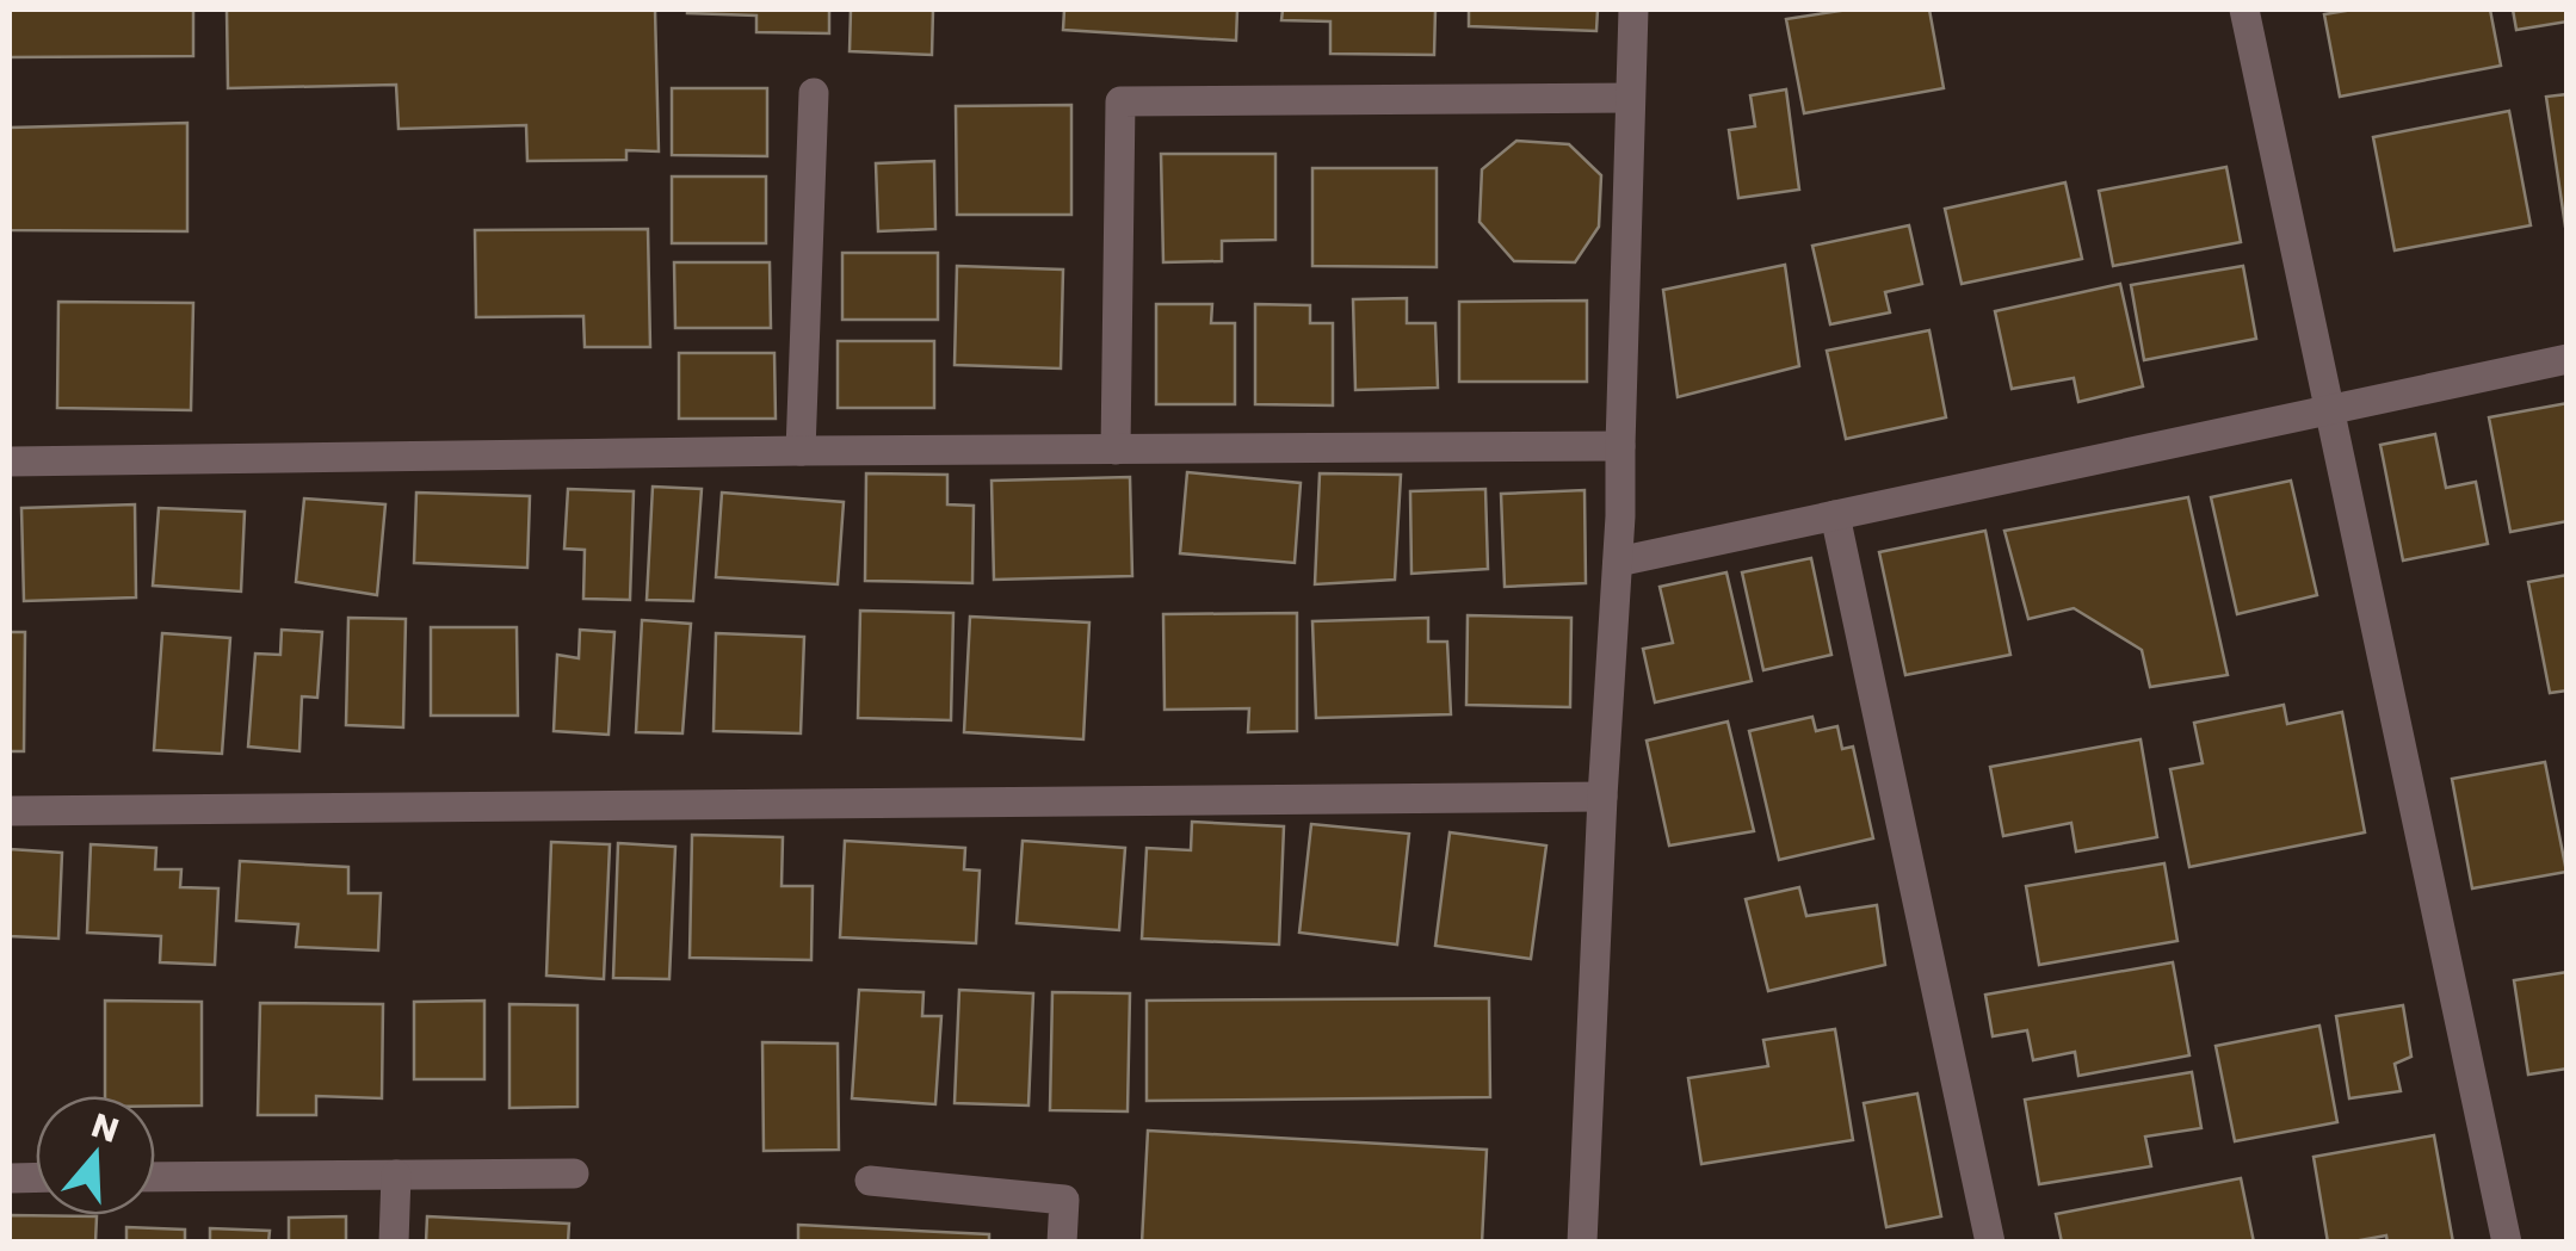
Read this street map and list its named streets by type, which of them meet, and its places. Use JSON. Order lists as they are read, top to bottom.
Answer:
{
  "north": "top"
}
